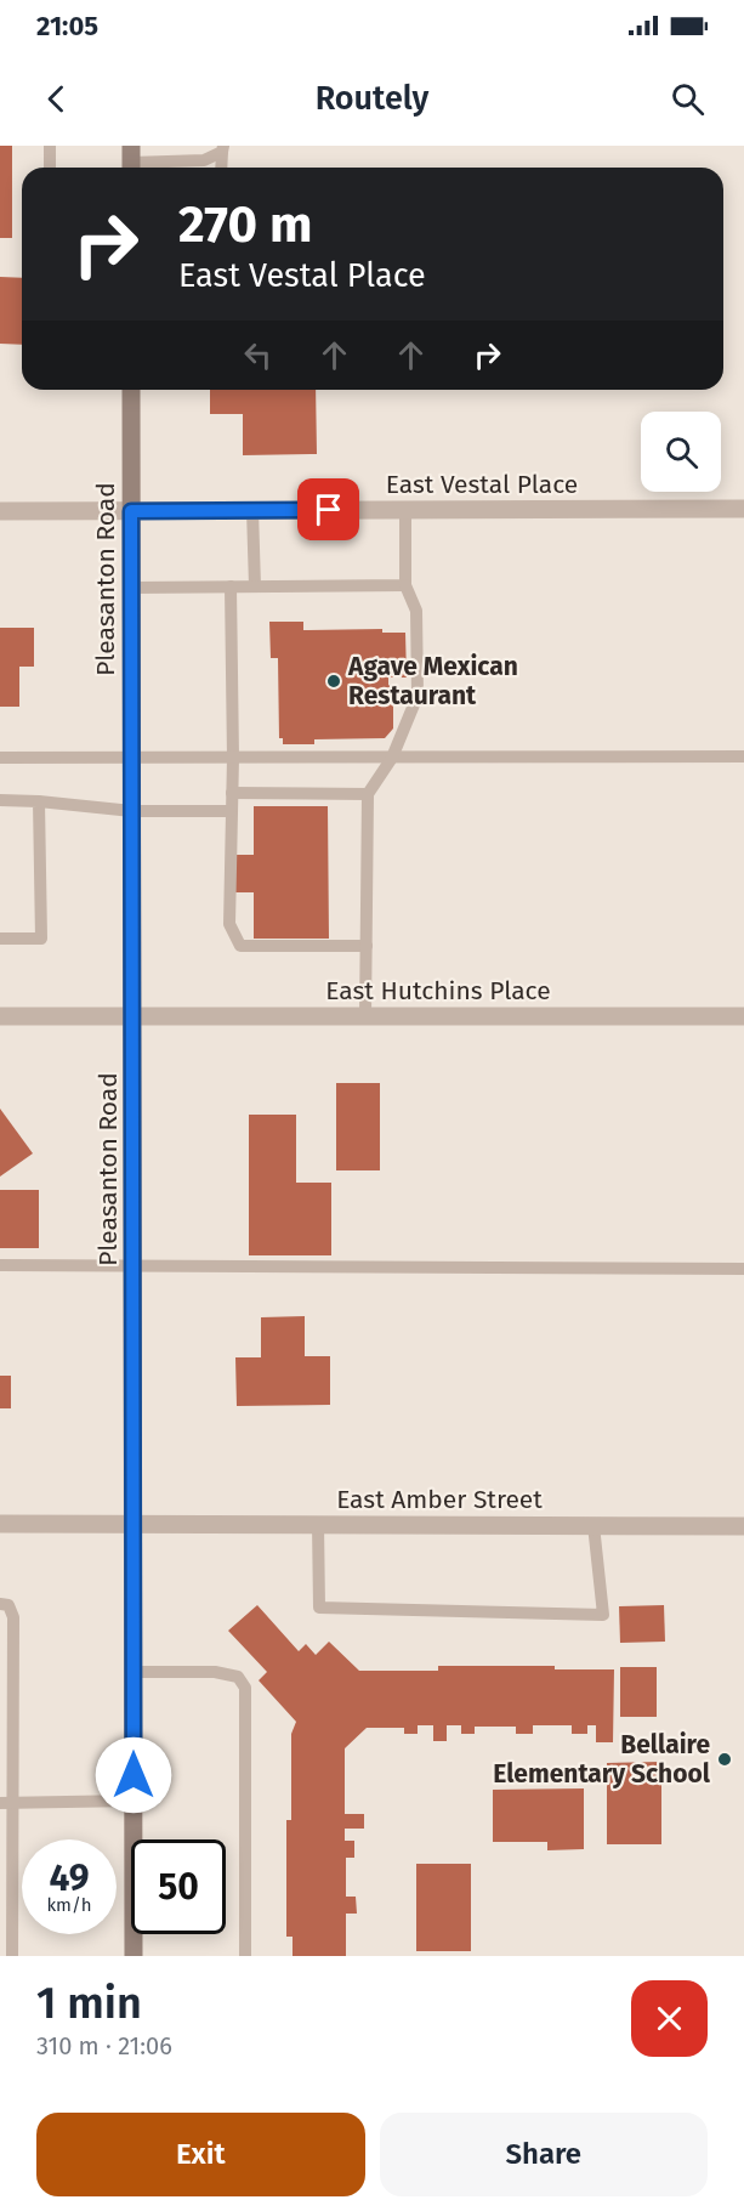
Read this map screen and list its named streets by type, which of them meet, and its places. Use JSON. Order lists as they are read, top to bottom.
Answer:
{
  "streets": {
    "main road": ["Pleasanton Road"],
    "street": ["East Vestal Place", "East Hutchins Place", "East Amber Street"]
  },
  "crossings": [
    ["East Vestal Place", "Pleasanton Road"],
    ["Pleasanton Road", "East Hutchins Place"],
    ["Pleasanton Road", "East Amber Street"]
  ],
  "places": ["Agave Mexican Restaurant", "Bellaire Elementary School"],
  "page": {
    "status": "21:05",
    "header": "Routely",
    "turn": ["270 m", "East Vestal Place"],
    "speed": "49 km/h",
    "limit": "50",
    "heading": ["1 min", "310 m · 21:06"],
    "buttons": ["Exit", "Share"]
  }
}
